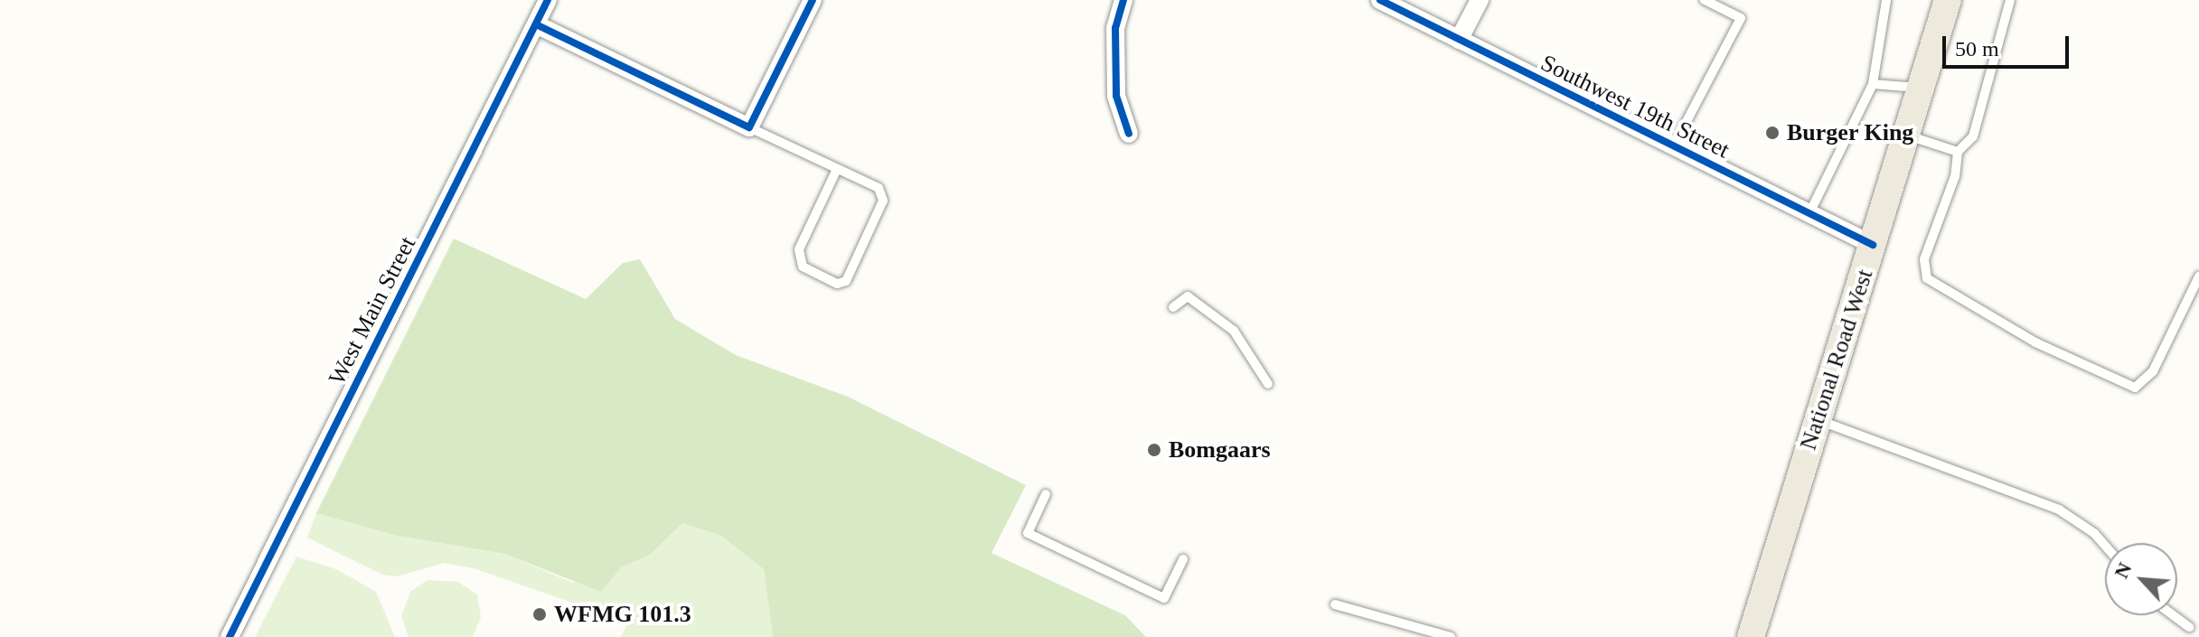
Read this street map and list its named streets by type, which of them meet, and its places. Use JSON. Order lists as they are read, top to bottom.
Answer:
{
  "streets": {
    "main road": ["National Road West"],
    "street": ["Southwest 19th Street", "West Main Street"]
  },
  "crossings": [
    ["Southwest 19th Street", "National Road West"]
  ],
  "places": ["Burger King", "Bomgaars", "WFMG 101.3"],
  "scale_bar": "50 m",
  "north": "top left"
}
